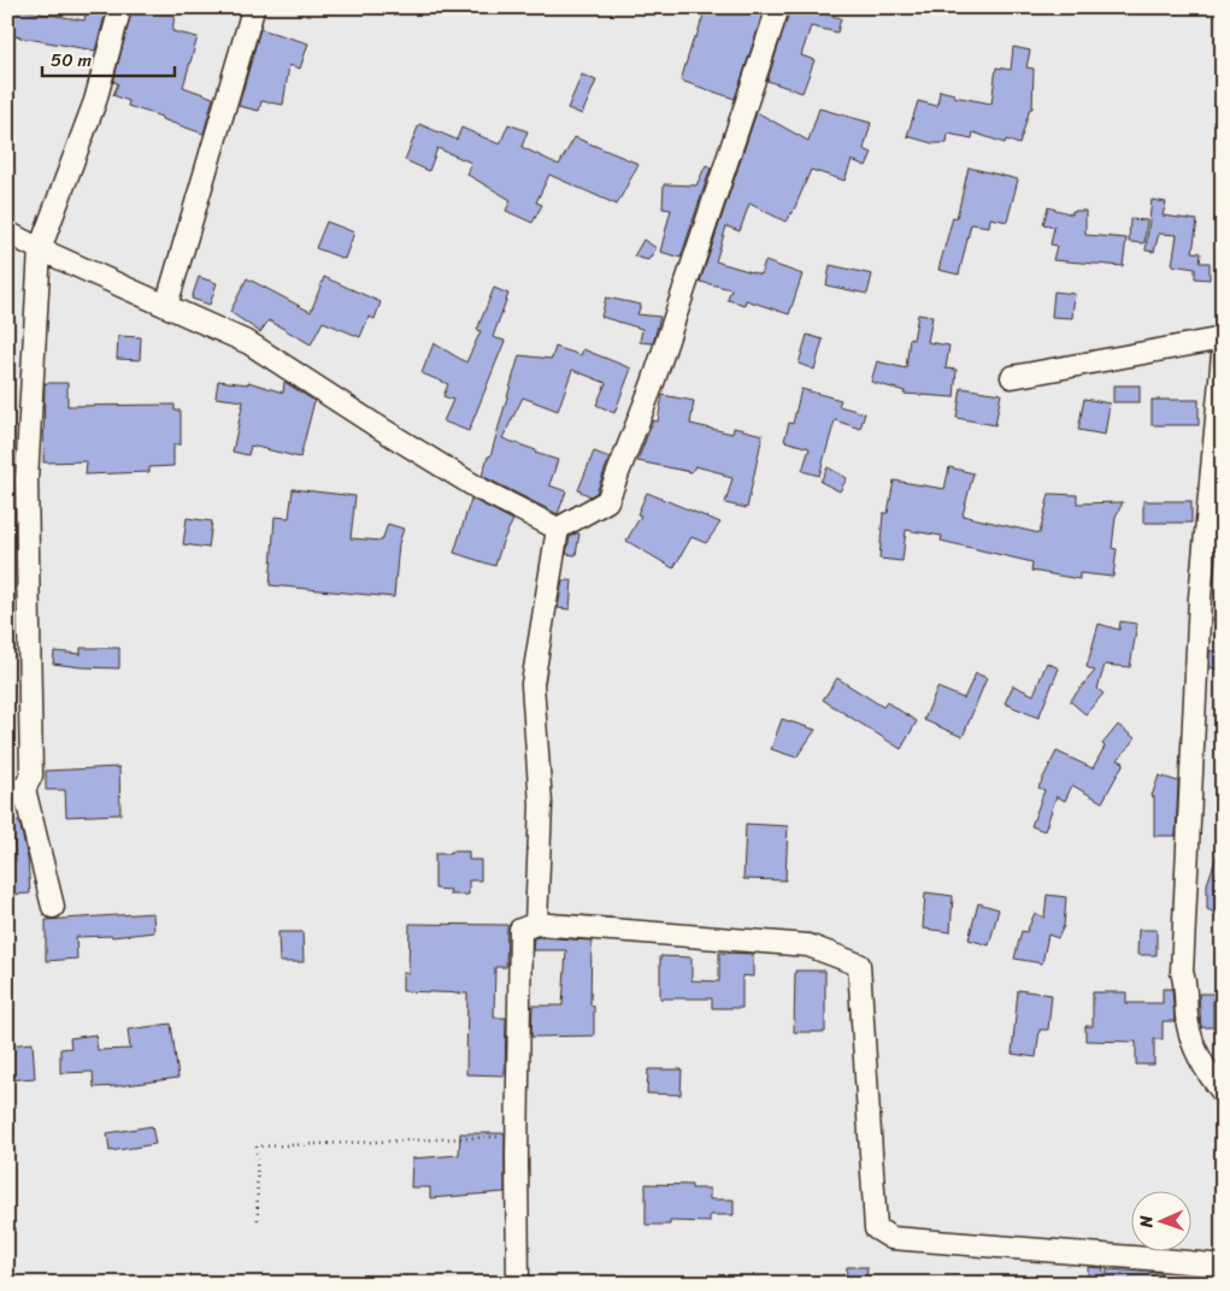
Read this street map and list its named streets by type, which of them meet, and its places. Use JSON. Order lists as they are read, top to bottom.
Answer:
{
  "scale_bar": "50 m",
  "north": "left"
}
